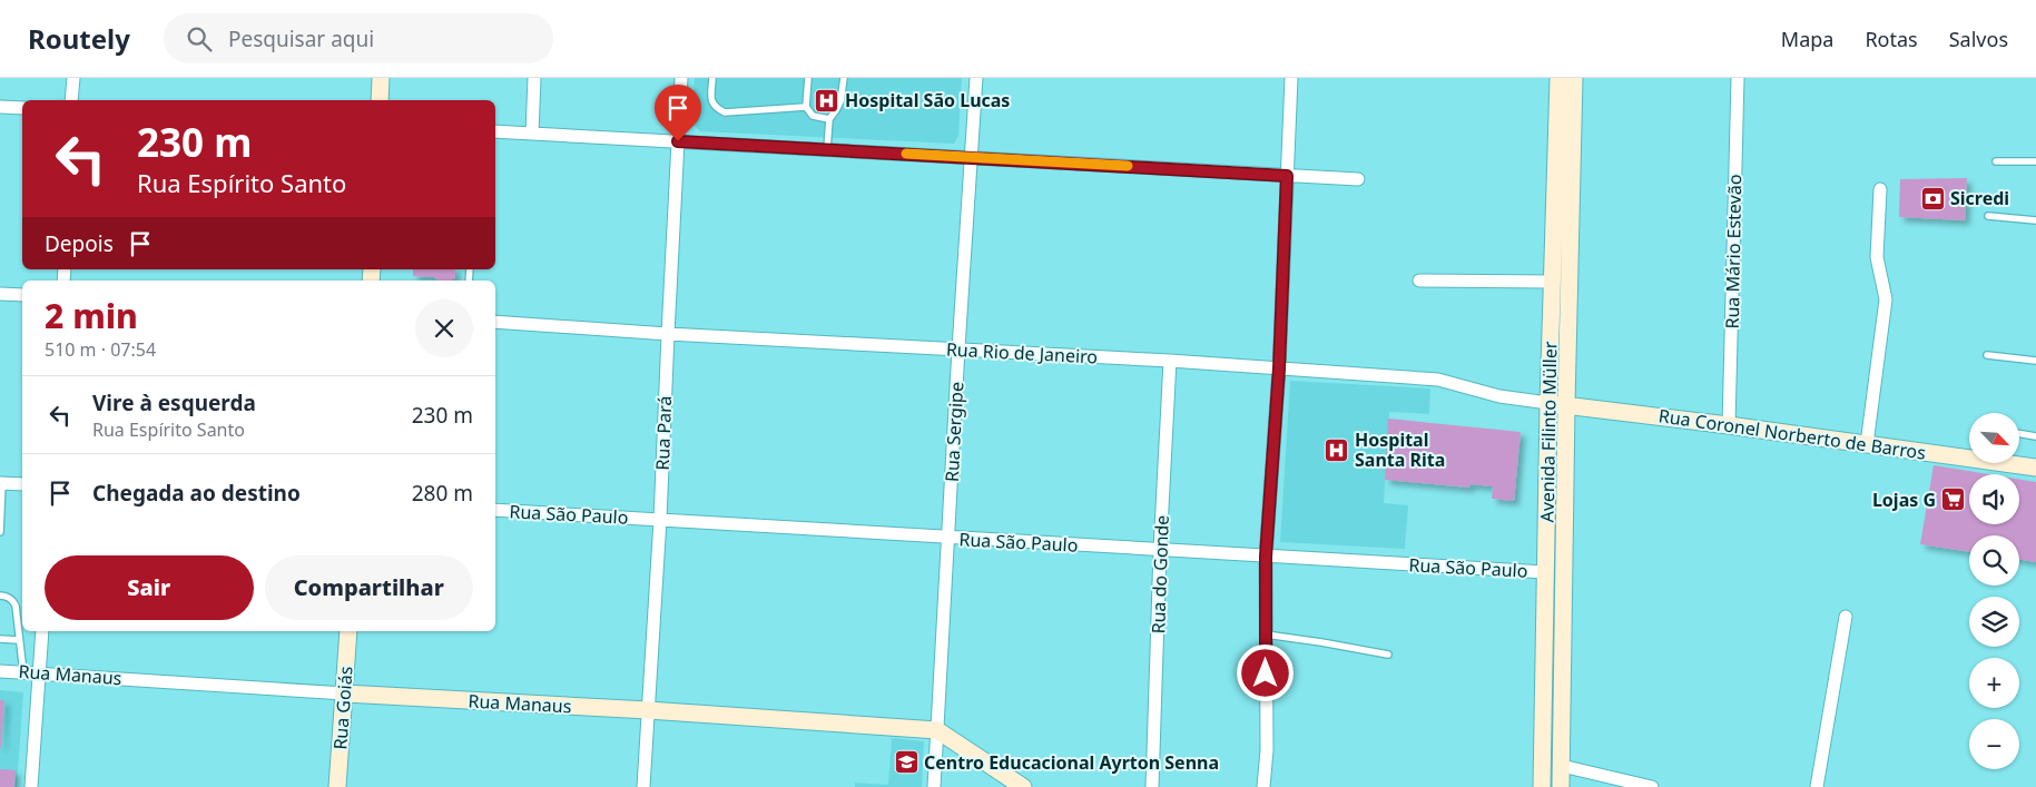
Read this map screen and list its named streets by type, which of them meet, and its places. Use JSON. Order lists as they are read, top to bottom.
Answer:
{
  "streets": {
    "main road": [
      "Avenida Filinto Müller",
      "Rua Coronel Norberto de Barros",
      "Rua Manaus",
      "Rua Goiás"
    ],
    "street": [
      "Rua Mário Estevão",
      "Rua Rio de Janeiro",
      "Rua Sergipe",
      "Rua Pará",
      "Rua São Paulo",
      "Rua do Gonde"
    ]
  },
  "crossings": [
    ["Rua Mário Estevão", "Rua Coronel Norberto de Barros"],
    ["Rua Rio de Janeiro", "Rua Sergipe"],
    ["Rua Rio de Janeiro", "Avenida Filinto Müller"],
    ["Rua Rio de Janeiro", "Rua Pará"],
    ["Rua Rio de Janeiro", "Rua Coronel Norberto de Barros"],
    ["Rua Rio de Janeiro", "Rua do Gonde"],
    ["Rua Sergipe", "Rua São Paulo"],
    ["Rua Sergipe", "Rua Manaus"],
    ["Avenida Filinto Müller", "Rua Coronel Norberto de Barros"],
    ["Avenida Filinto Müller", "Rua São Paulo"],
    ["Rua Pará", "Rua São Paulo"],
    ["Rua Pará", "Rua Manaus"],
    ["Rua São Paulo", "Rua do Gonde"],
    ["Rua Manaus", "Rua Goiás"]
  ],
  "places": {
    "hospital": ["Hospital São Lucas", "Hospital Santa Rita"],
    "bank": ["Sicredi"],
    "supermarket": ["Lojas G"],
    "school or university": ["Centro Educacional Ayrton Senna"]
  },
  "north": "bottom right",
  "page": {
    "header": "Routely",
    "search": "Pesquisar aqui",
    "nav": ["Mapa", "Rotas", "Salvos"],
    "turn": ["230 m", "Rua Espírito Santo"],
    "then": "Depois",
    "heading": ["2 min", "510 m · 07:54"],
    "list": [
      {
        "name": "Vire à esquerda",
        "note": "Rua Espírito Santo",
        "value": "230 m"
      },
      {
        "name": "Chegada ao destino",
        "value": "280 m"
      }
    ],
    "map_buttons": ["+", "−"],
    "buttons": ["Sair", "Compartilhar"]
  }
}
